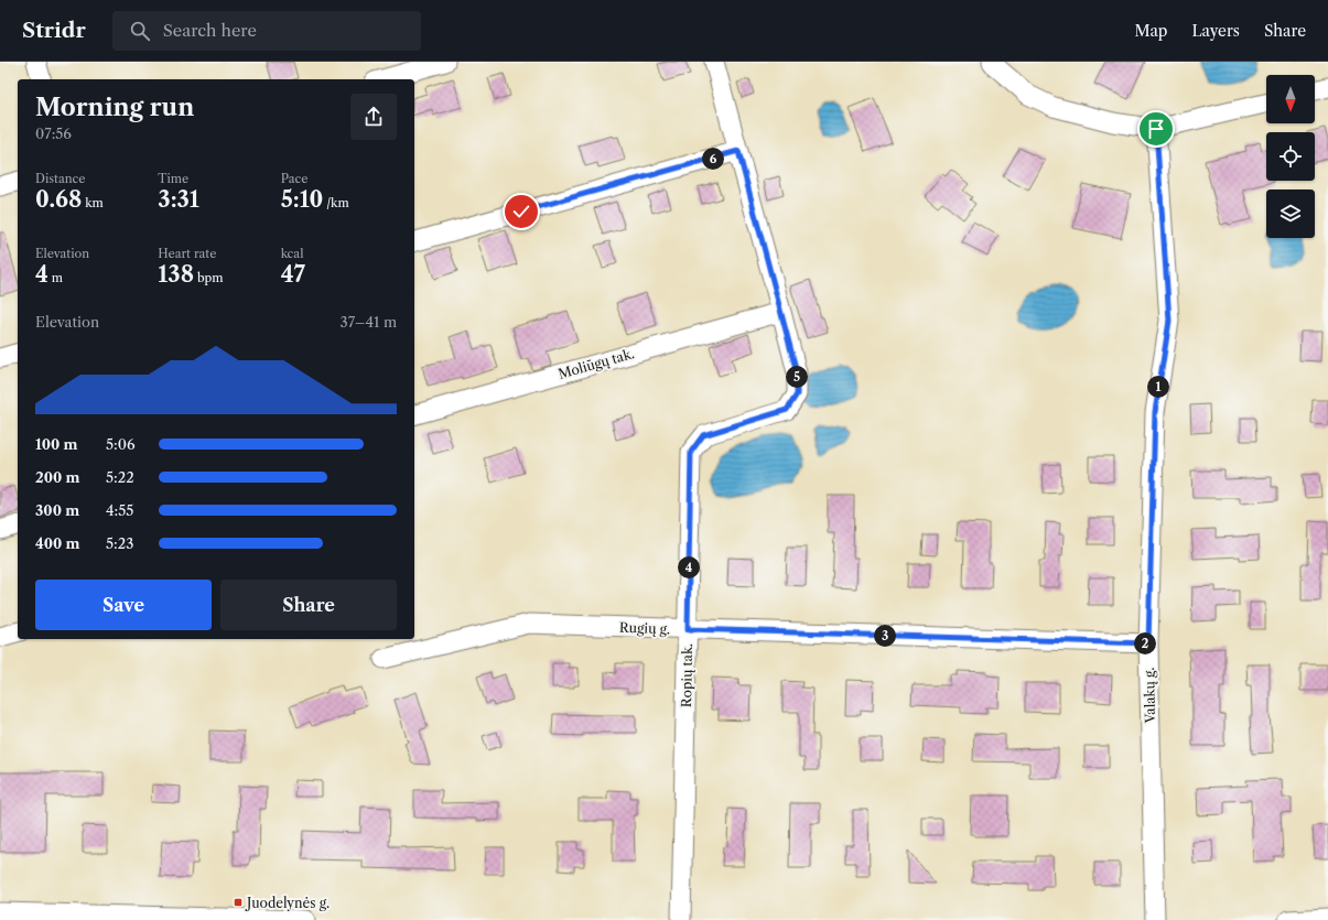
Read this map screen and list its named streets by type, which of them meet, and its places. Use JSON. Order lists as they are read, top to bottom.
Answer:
{
  "streets": {
    "street": [
      "Moliūgų tak.",
      "Rugių g.",
      "Ropių tak.",
      "Valakų g."
    ]
  },
  "crossings": [
    ["Moliūgų tak.", "Ropių tak."],
    ["Rugių g.", "Ropių tak."],
    ["Rugių g.", "Valakų g."]
  ],
  "places": {
    "transit": ["Juodelynės g."]
  },
  "north": "bottom",
  "page": {
    "header": "Stridr",
    "search": "Search here",
    "nav": ["Map", "Layers", "Share"],
    "heading": ["Morning run", "07:56"],
    "pins": [
      "6",
      "5",
      "1",
      "4",
      "3",
      "2"
    ],
    "stats": [
      ["Distance", "0.68 km"],
      ["Time", "3:31"],
      ["Pace", "5:10 /km"],
      ["Elevation", "4 m"],
      ["Heart rate", "138 bpm"],
      ["kcal", "47"]
    ],
    "chart": ["Elevation", "37–41 m"],
    "list": [
      {
        "name": "100 m",
        "note": "5:06"
      },
      {
        "name": "200 m",
        "note": "5:22"
      },
      {
        "name": "300 m",
        "note": "4:55"
      },
      {
        "name": "400 m",
        "note": "5:23"
      }
    ],
    "buttons": ["Save", "Share"]
  }
}
